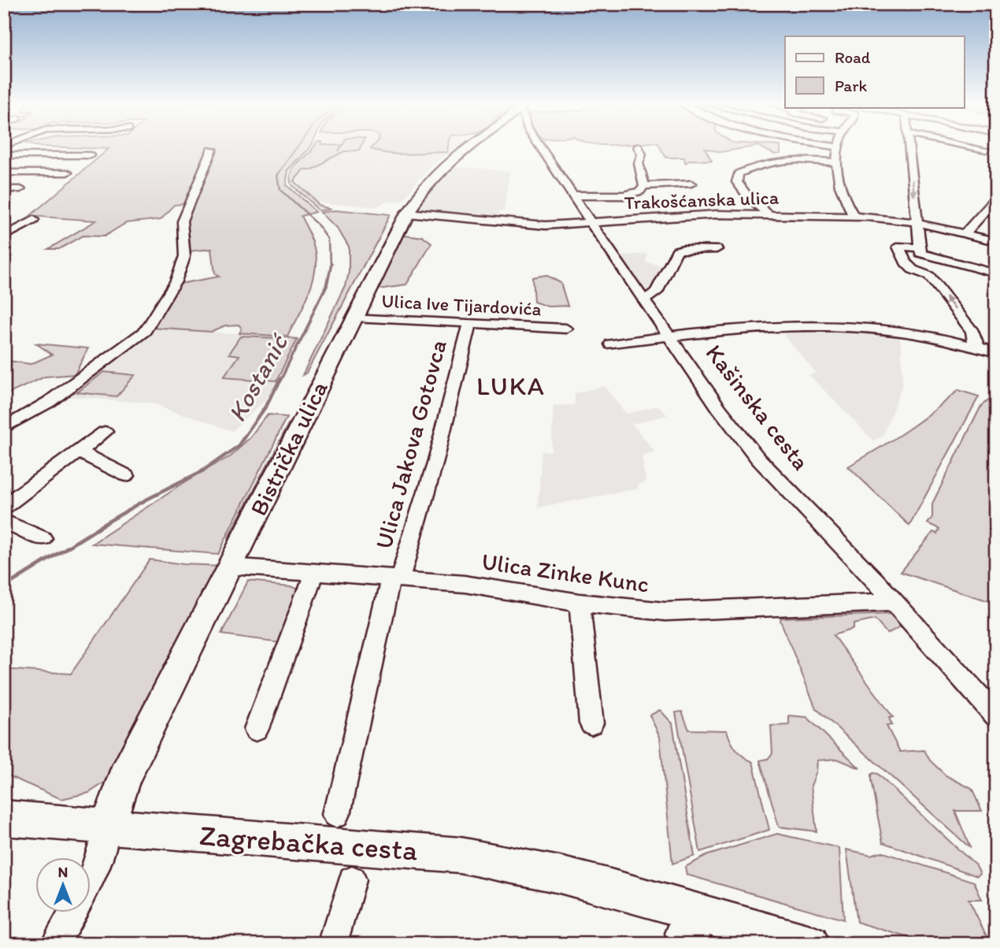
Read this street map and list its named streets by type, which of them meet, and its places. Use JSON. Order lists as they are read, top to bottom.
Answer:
{
  "streets": {
    "main road": ["Bistrička ulica", "Zagrebačka cesta"],
    "street": [
      "Trakošćanska ulica",
      "Ulica Ive Tijardovića",
      "Kašinska cesta",
      "Ulica Jakova Gotovca",
      "Ulica Zinke Kunc"
    ]
  },
  "crossings": [
    ["Trakošćanska ulica", "Kašinska cesta"],
    ["Trakošćanska ulica", "Bistrička ulica"],
    ["Ulica Ive Tijardovića", "Ulica Jakova Gotovca"],
    ["Ulica Ive Tijardovića", "Bistrička ulica"],
    ["Kašinska cesta", "Ulica Zinke Kunc"],
    ["Ulica Jakova Gotovca", "Ulica Zinke Kunc"],
    ["Bistrička ulica", "Ulica Zinke Kunc"],
    ["Bistrička ulica", "Zagrebačka cesta"]
  ],
  "districts": ["LUKA"],
  "water": ["Kostanić"],
  "legend": ["Road", "Park"],
  "north": "top"
}
